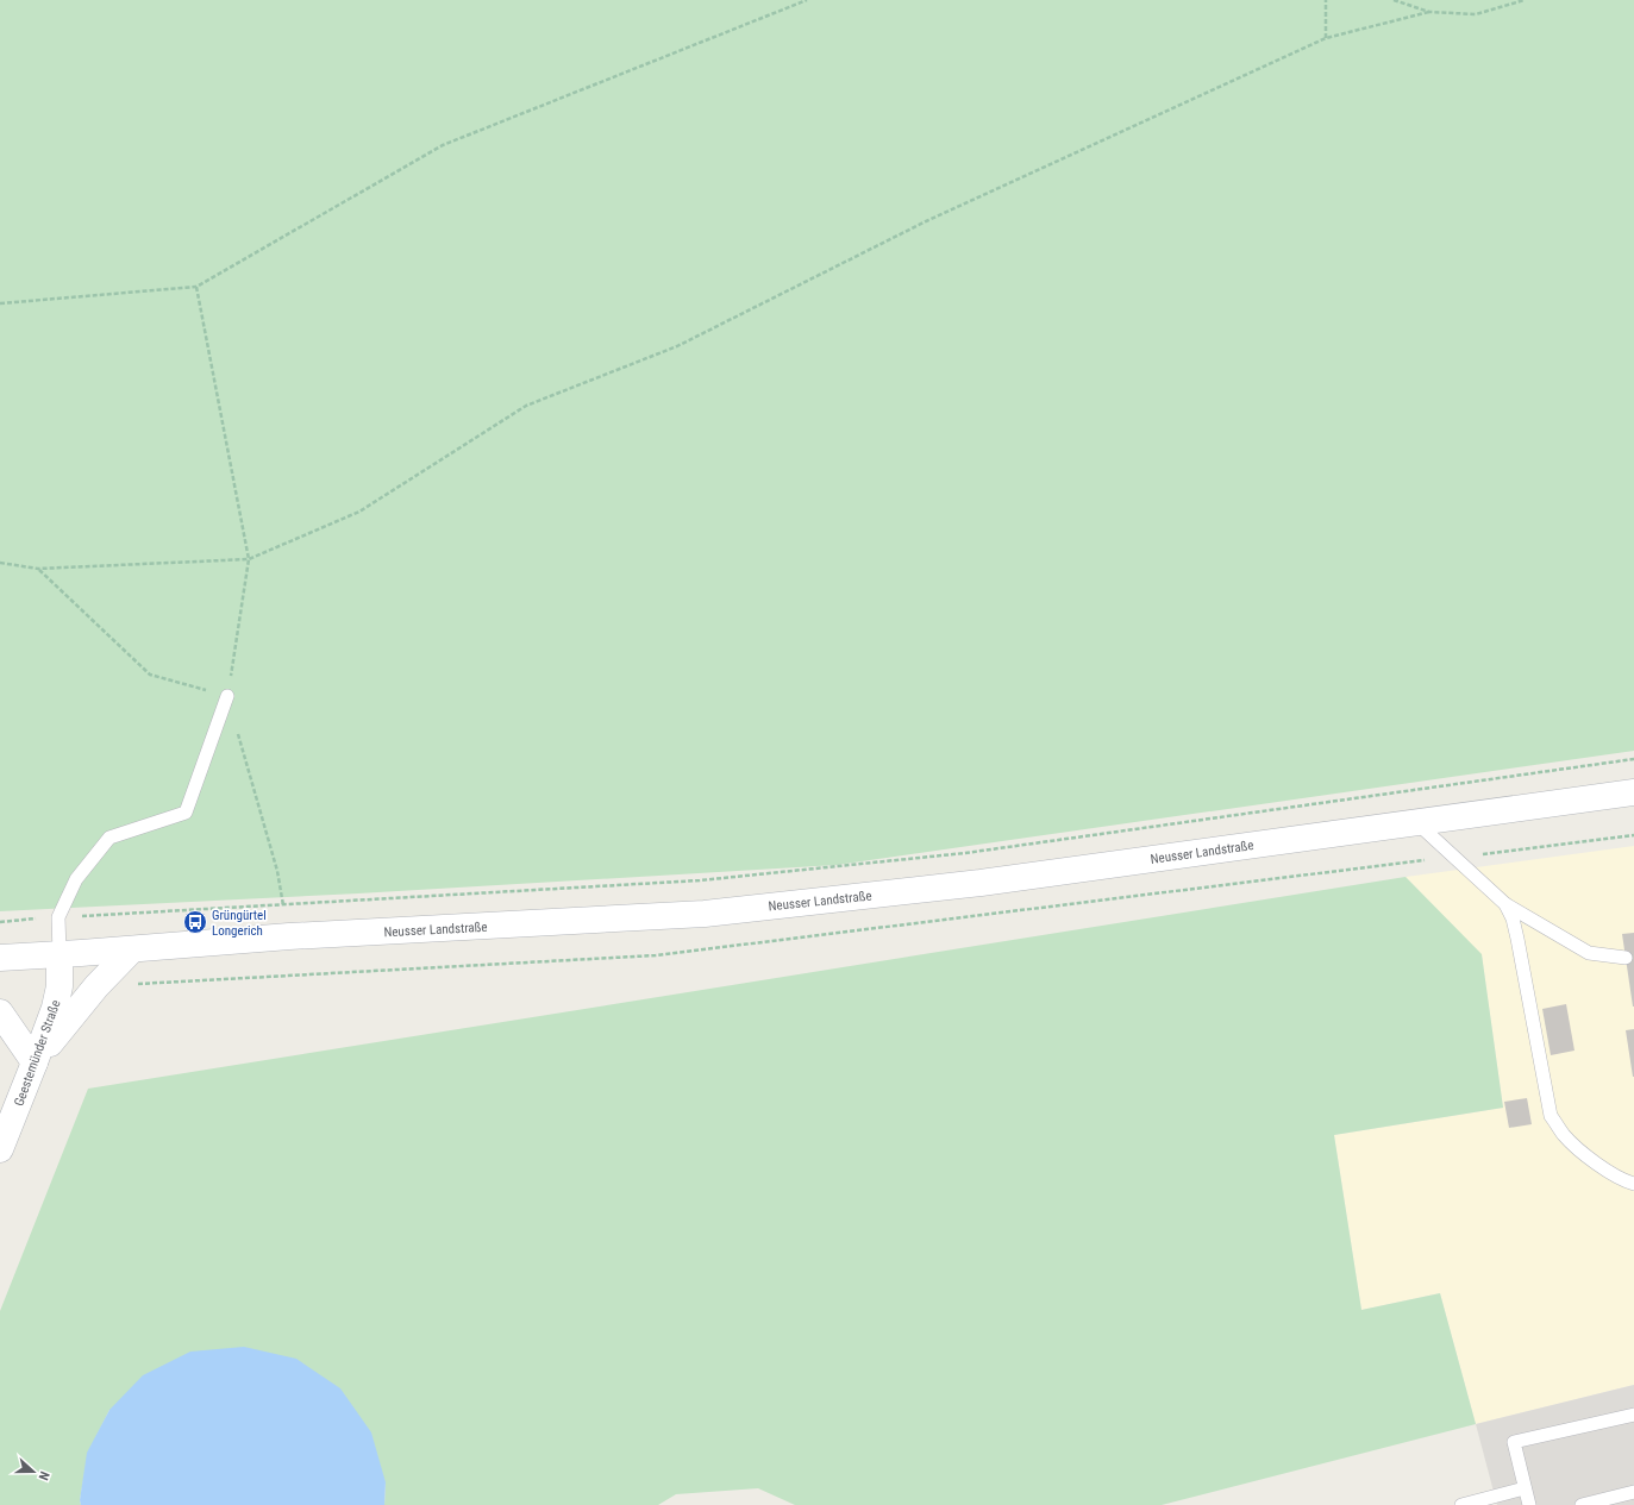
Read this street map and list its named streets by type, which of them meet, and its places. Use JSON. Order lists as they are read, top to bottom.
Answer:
{
  "streets": {
    "main road": ["Neusser Landstraße", "Geestemünder Straße"]
  },
  "crossings": [
    ["Neusser Landstraße", "Geestemünder Straße"]
  ],
  "places": {
    "bus stop": ["Grüngürtel Longerich"]
  },
  "north": "right"
}
